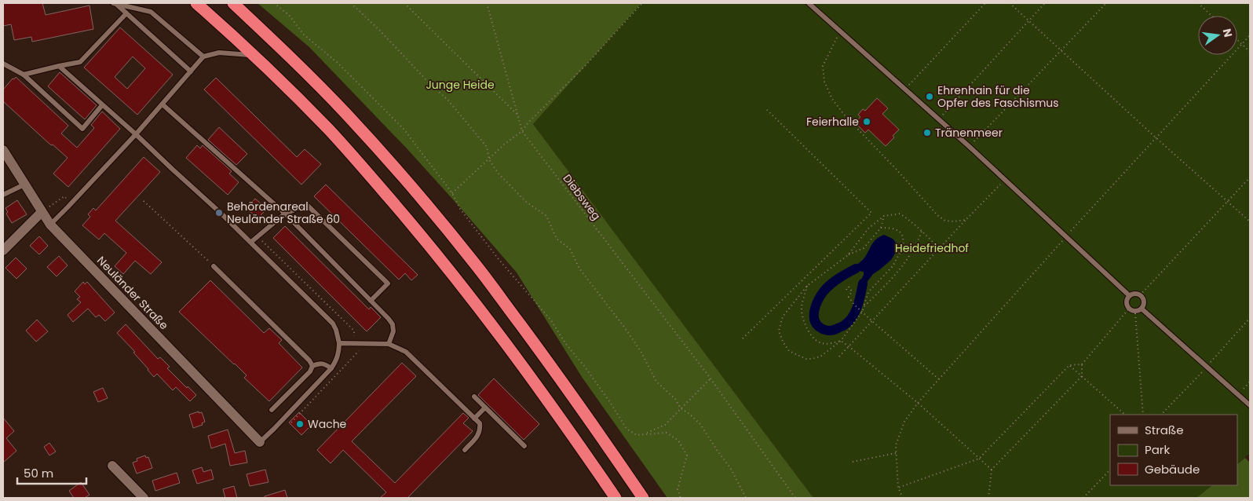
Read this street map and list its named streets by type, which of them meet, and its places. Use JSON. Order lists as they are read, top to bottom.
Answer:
{
  "streets": {
    "street": ["Neuländer Straße"],
    "path": ["Diebsweg"]
  },
  "parks": ["Junge Heide", "Heidefriedhof"],
  "places": [
    "Ehrenhain für die Opfer des Faschismus",
    "Feierhalle",
    "Tränenmeer",
    "Behördenareal Neuländer Straße 60",
    "Wache"
  ],
  "legend": ["Straße", "Park", "Gebäude"],
  "scale_bar": "50 m",
  "north": "right"
}
